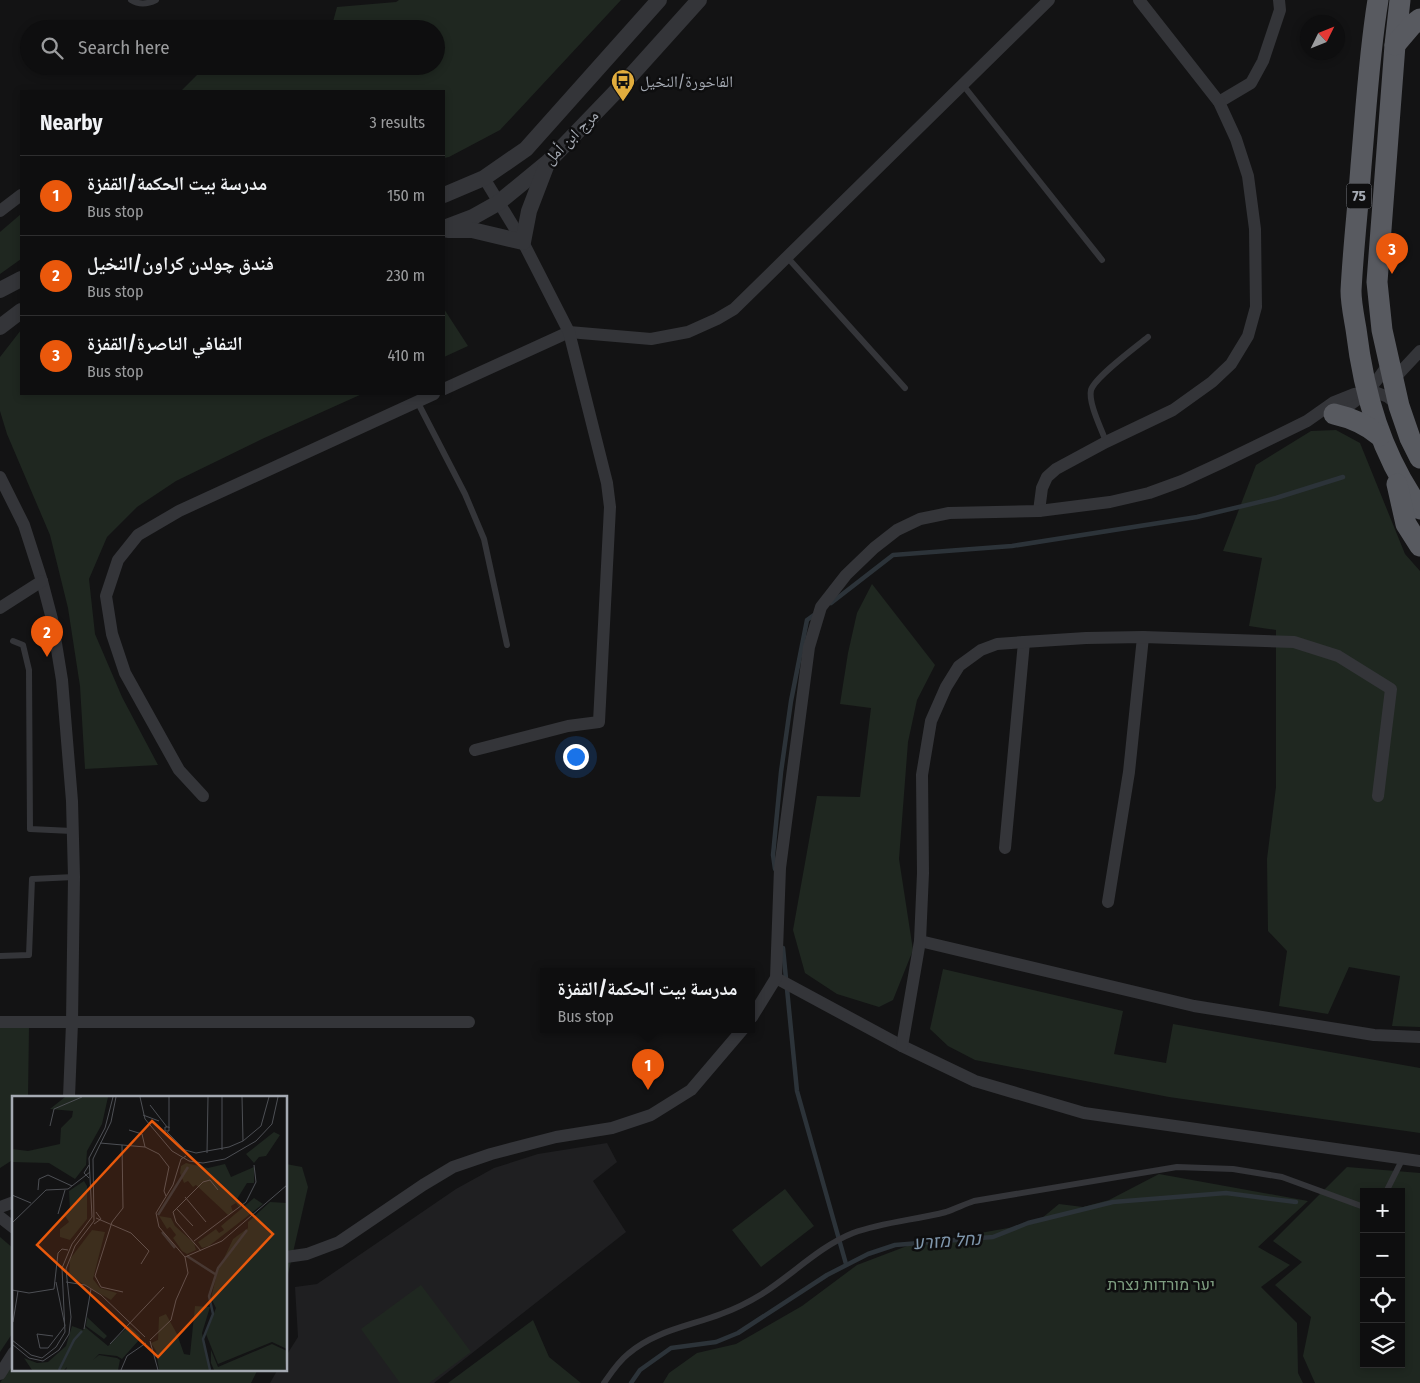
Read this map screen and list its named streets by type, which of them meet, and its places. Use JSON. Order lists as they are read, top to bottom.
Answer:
{
  "streets": {
    "highway": ["75"],
    "street": ["مرج ابن أمل"]
  },
  "water": ["נחל מזרע"],
  "parks": ["יער מורדות נצרת"],
  "places": {
    "bus stop": ["الفاخورة/النخيل"]
  },
  "north": "top right",
  "page": {
    "search": "Search here",
    "heading": ["Nearby", "3 results"],
    "list": [
      {
        "mark": "1",
        "name": "مدرسة بيت الحكمة/القفزة",
        "note": "Bus stop",
        "value": "150 m"
      },
      {
        "mark": "2",
        "name": "فندق چولدن كراون/النخيل",
        "note": "Bus stop",
        "value": "230 m"
      },
      {
        "mark": "3",
        "name": "التفافي الناصرة/القفزة",
        "note": "Bus stop",
        "value": "410 m"
      }
    ],
    "pins": ["3", "2", "1"],
    "popup": ["مدرسة بيت الحكمة/القفزة", "Bus stop"],
    "map_buttons": ["+", "−"]
  }
}
